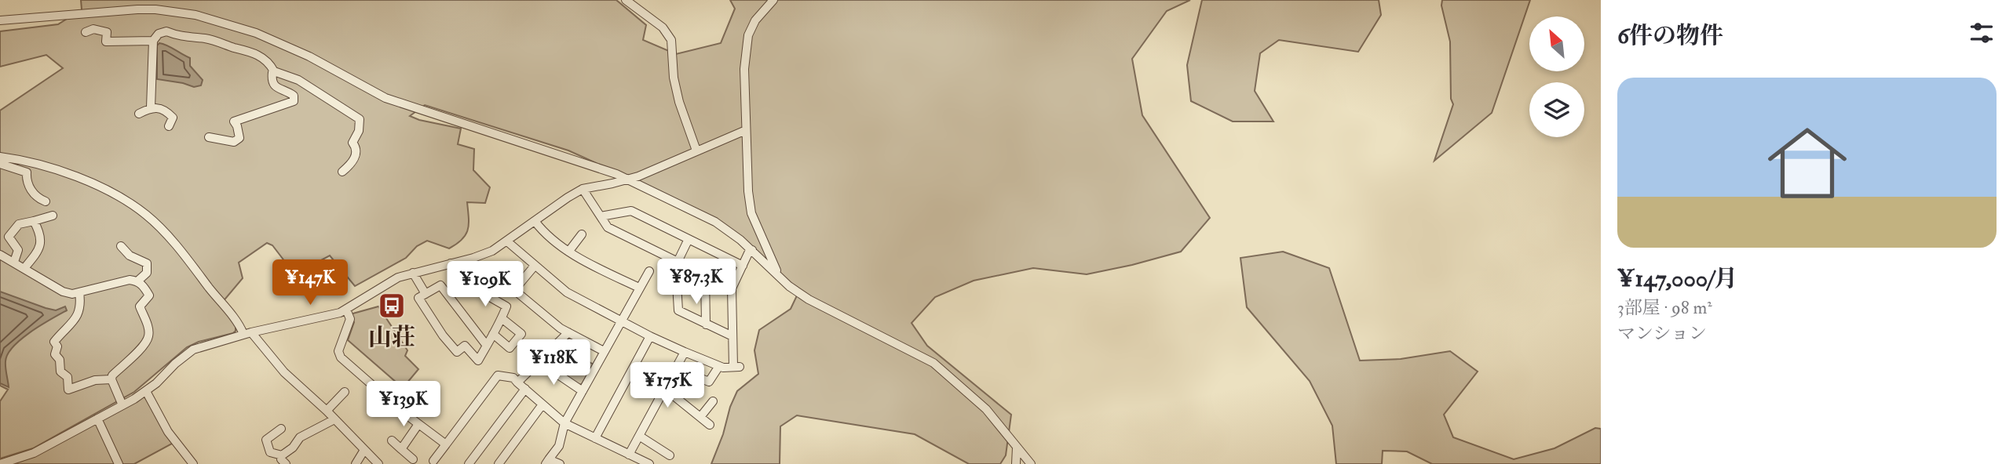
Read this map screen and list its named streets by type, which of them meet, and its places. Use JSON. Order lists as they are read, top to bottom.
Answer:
{
  "places": {
    "bus stop": ["山荘"]
  },
  "north": "top left",
  "page": {
    "heading": "6件の物件",
    "list": [
      {
        "name": "¥147,000/月",
        "note": "3部屋 · 98 m² · マンション"
      }
    ],
    "price": [
      "¥87.3K",
      "¥147K",
      "¥109K",
      "¥118K",
      "¥175K",
      "¥139K"
    ]
  }
}
